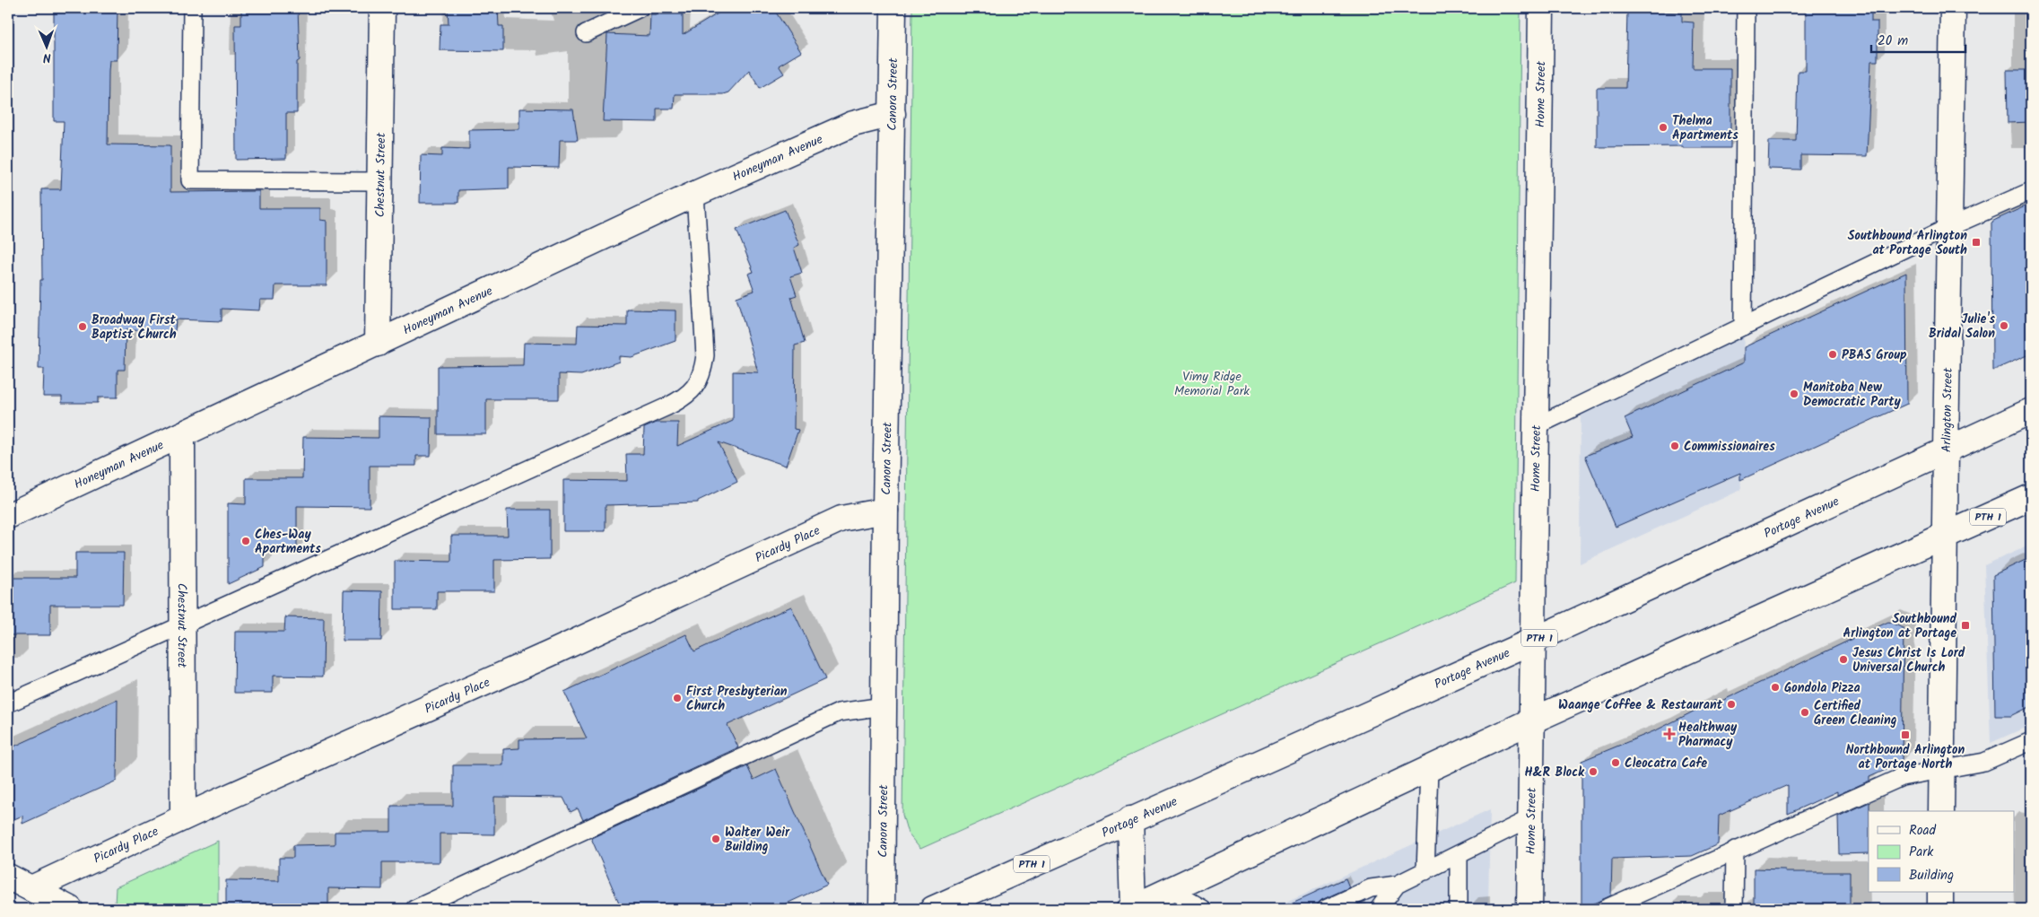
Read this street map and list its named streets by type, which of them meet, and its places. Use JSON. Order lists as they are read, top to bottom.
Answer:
{
  "streets": {
    "main road": [
      "Canora Street",
      "Home Street",
      "Honeyman Avenue",
      "Chestnut Street",
      "Arlington Street",
      "Portage Avenue",
      "PTH 1",
      "Picardy Place"
    ]
  },
  "crossings": [
    ["Canora Street", "Honeyman Avenue"],
    ["Canora Street", "Picardy Place"],
    ["Home Street", "Portage Avenue"],
    ["Home Street", "PTH 1"],
    ["Honeyman Avenue", "Chestnut Street"],
    ["Chestnut Street", "Picardy Place"],
    ["Arlington Street", "Portage Avenue"],
    ["Arlington Street", "PTH 1"]
  ],
  "parks": ["Vimy Ridge Memorial Park"],
  "places": {
    "other": [
      "Thelma Apartments",
      "Julie's Bridal Salon",
      "Broadway First Baptist Church",
      "PBAS Group",
      "Manitoba New Democratic Party",
      "Commissionaires",
      "Ches-Way Apartments",
      "Jesus Christ Is Lord Universal Church",
      "Gondola Pizza",
      "First Presbyterian Church",
      "Waange Coffee & Restaurant",
      "Certified Green Cleaning",
      "Cleocatra Cafe",
      "H&R Block",
      "Walter Weir Building"
    ],
    "transit": ["Southbound Arlington at Portage South", "Southbound Arlington at Portage", "Northbound Arlington at Portage North"],
    "health": ["Healthway Pharmacy"]
  },
  "legend": ["Road", "Park", "Building"],
  "scale_bar": "20 m",
  "north": "bottom"
}
